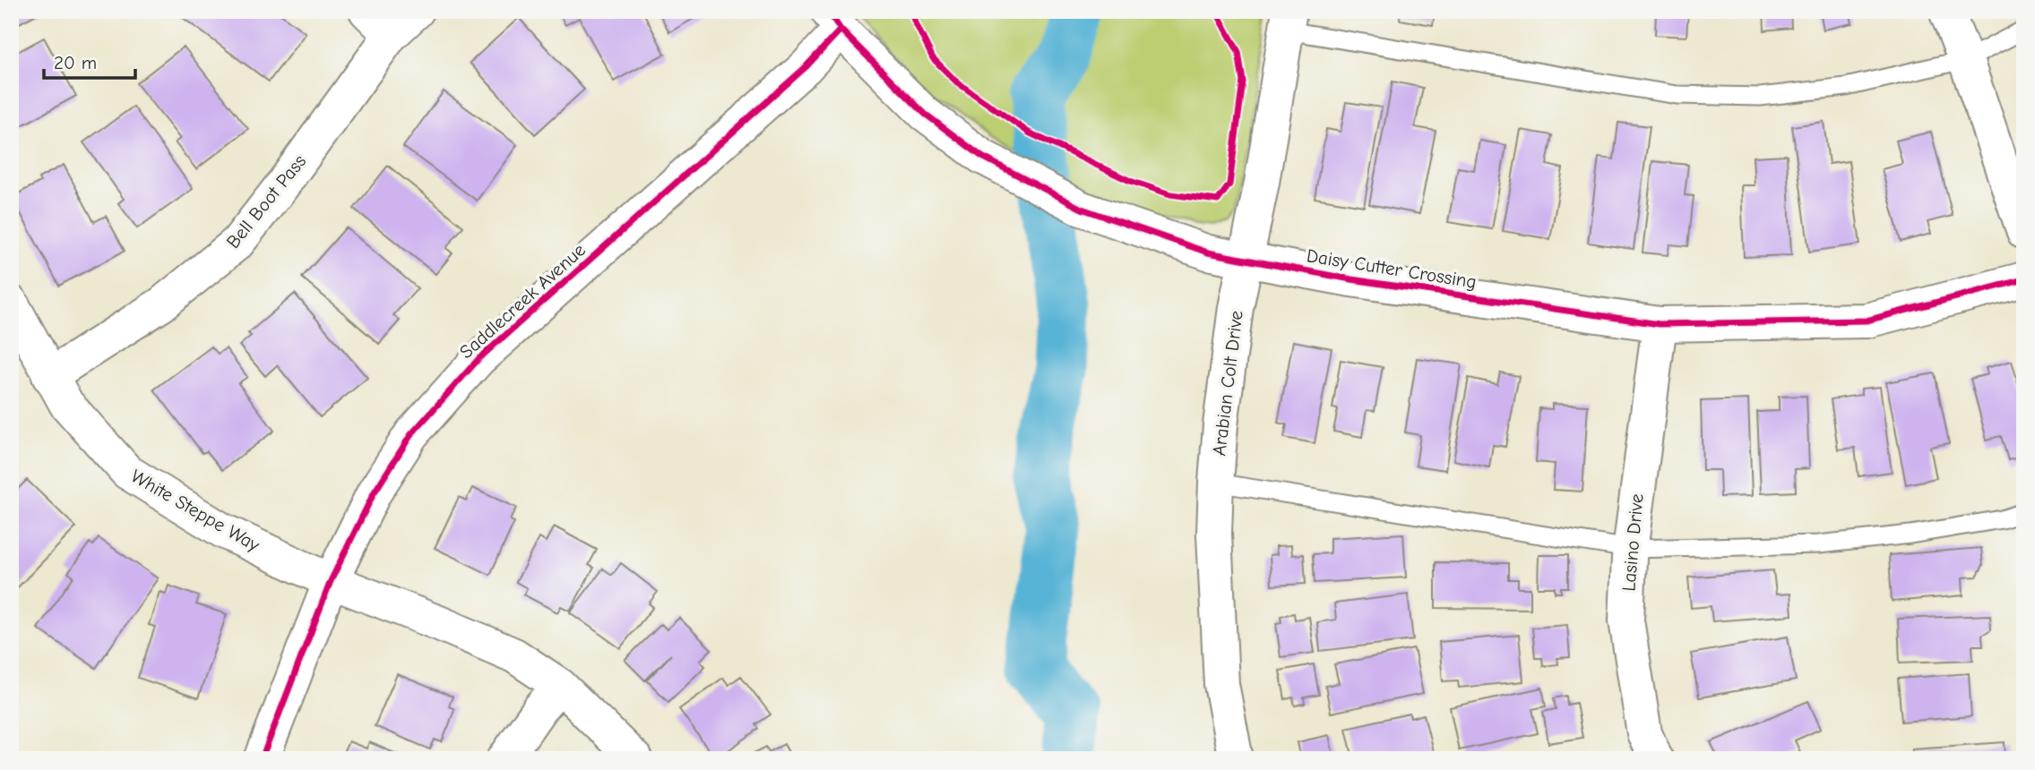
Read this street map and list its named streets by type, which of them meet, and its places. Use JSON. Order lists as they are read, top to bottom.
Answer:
{
  "streets": {
    "street": [
      "Bell Boot Pass",
      "Daisy Cutter Crossing",
      "Saddlecreek Avenue",
      "Arabian Colt Drive",
      "White Steppe Way",
      "Lasino Drive"
    ]
  },
  "crossings": [
    ["Bell Boot Pass", "White Steppe Way"],
    ["Daisy Cutter Crossing", "Saddlecreek Avenue"],
    ["Daisy Cutter Crossing", "Arabian Colt Drive"],
    ["Daisy Cutter Crossing", "Lasino Drive"],
    ["Saddlecreek Avenue", "White Steppe Way"]
  ],
  "scale_bar": "20 m"
}
